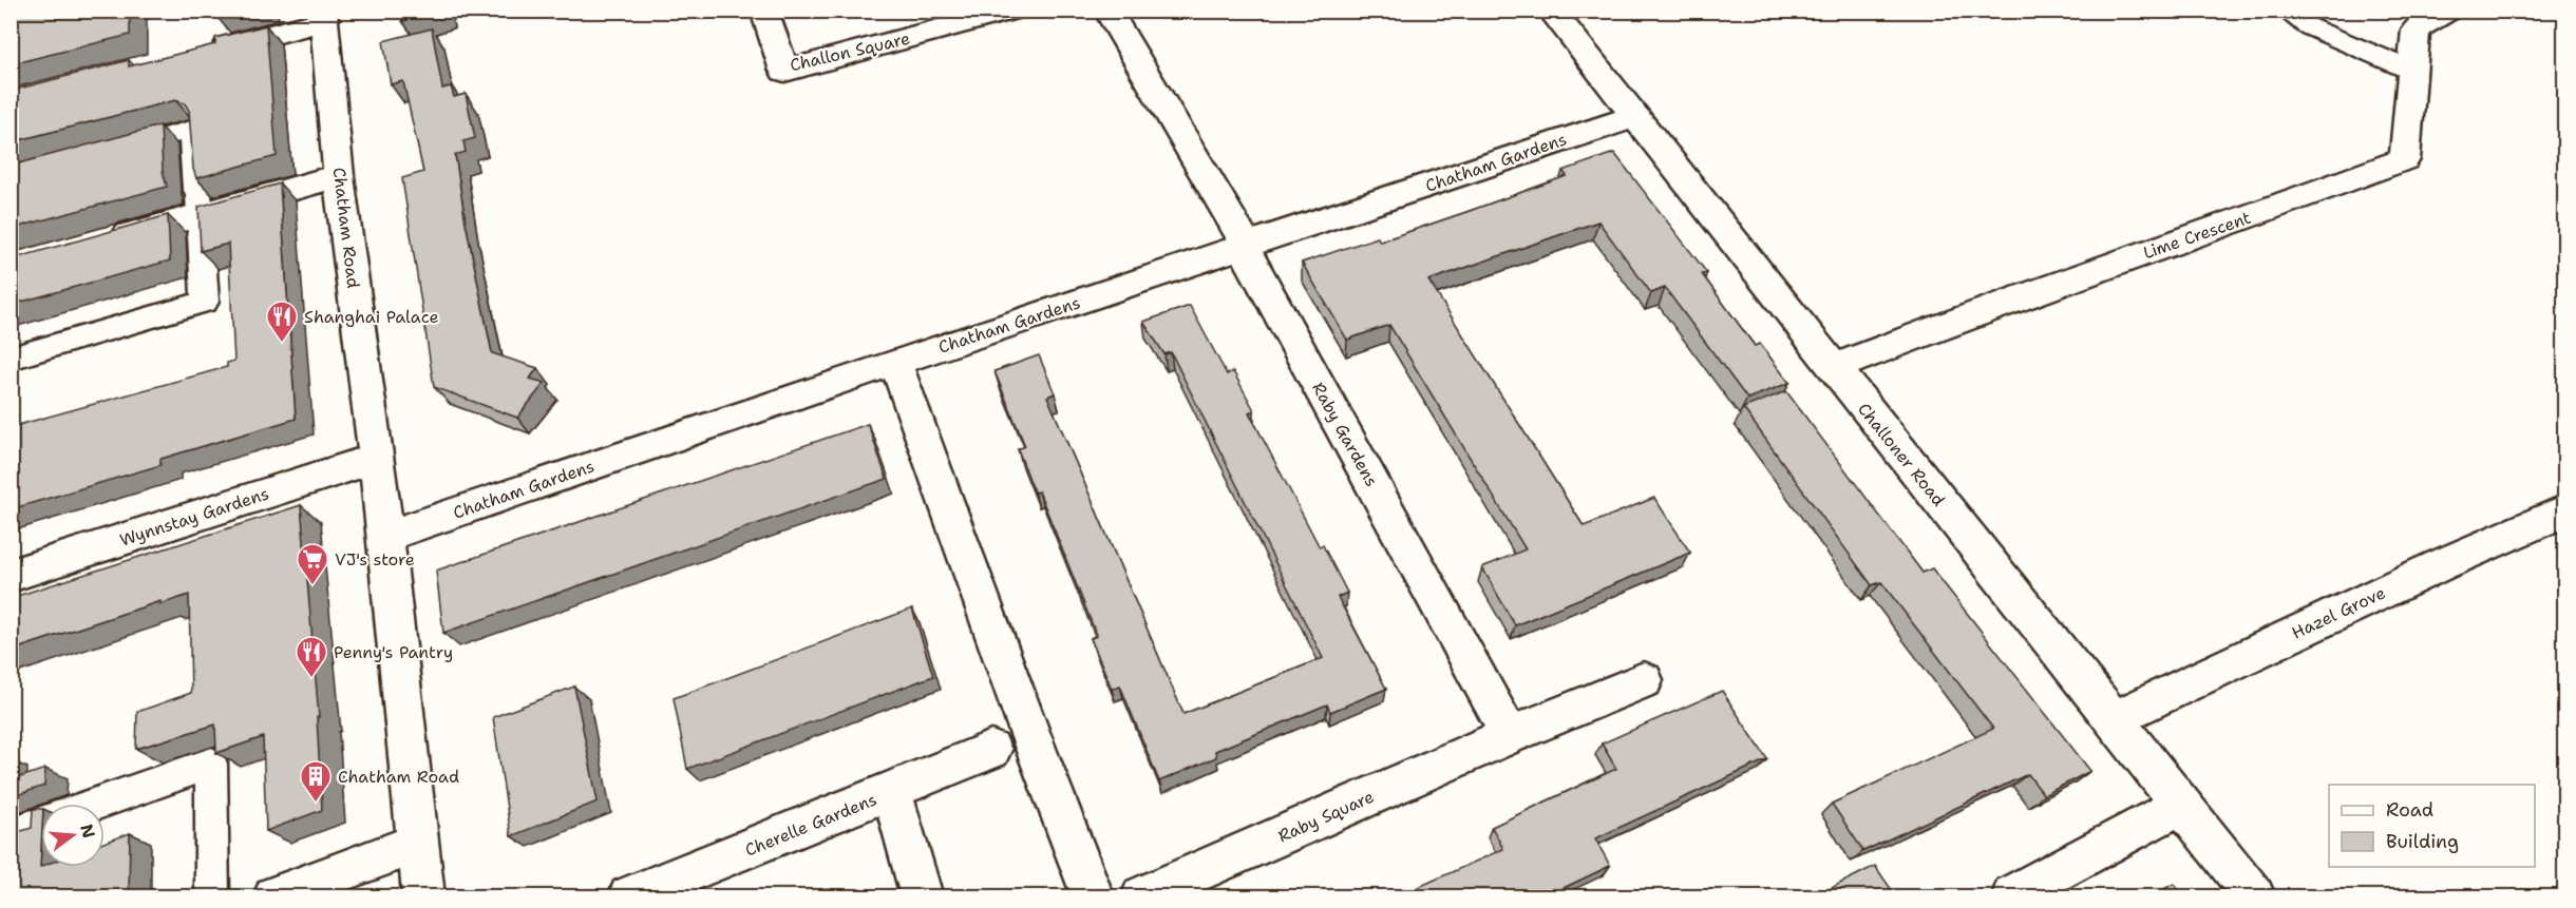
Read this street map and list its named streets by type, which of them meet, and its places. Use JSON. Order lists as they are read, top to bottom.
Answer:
{
  "streets": {
    "street": [
      "Challon Square",
      "Chatham Gardens",
      "Chatham Road",
      "Lime Crescent",
      "Raby Gardens",
      "Challoner Road",
      "Wynnstay Gardens",
      "Hazel Grove",
      "Raby Square",
      "Cherelle Gardens"
    ]
  },
  "crossings": [
    ["Chatham Gardens", "Chatham Road"],
    ["Chatham Gardens", "Raby Gardens"],
    ["Chatham Gardens", "Challoner Road"],
    ["Chatham Road", "Wynnstay Gardens"],
    ["Lime Crescent", "Challoner Road"],
    ["Raby Gardens", "Raby Square"],
    ["Challoner Road", "Hazel Grove"]
  ],
  "places": {
    "restaurant": ["Shanghai Palace", "Penny's Pantry"],
    "supermarket": ["VJ's store"],
    "building": ["Chatham Road"]
  },
  "legend": ["Road", "Building"],
  "north": "right"
}
